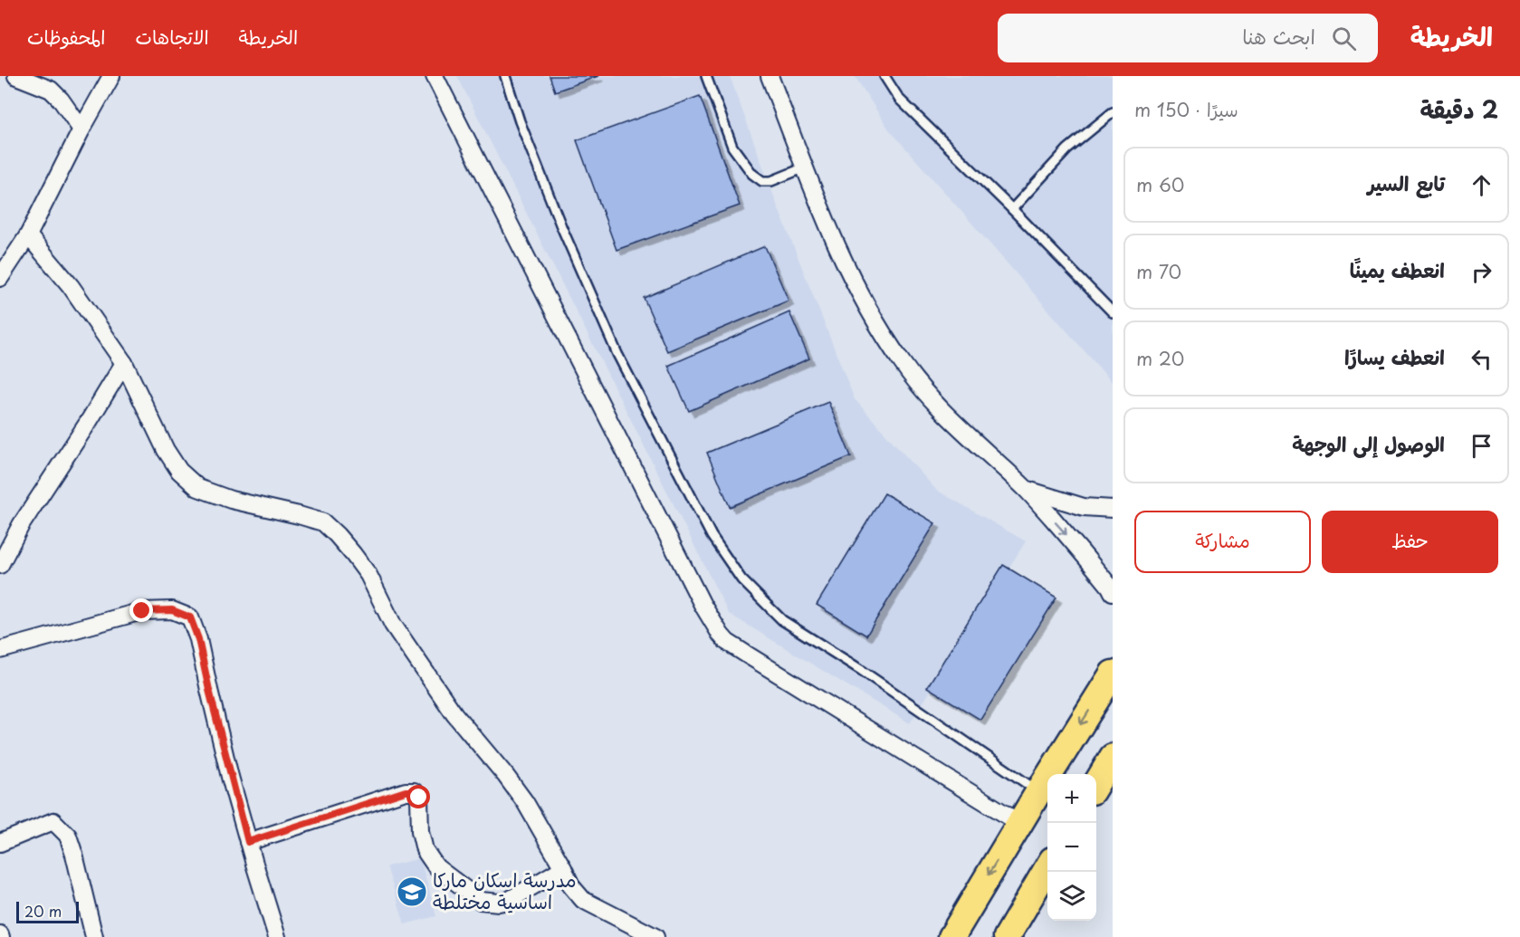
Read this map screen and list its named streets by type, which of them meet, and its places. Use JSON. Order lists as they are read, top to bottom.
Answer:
{
  "places": {
    "school or university": ["مدرسة اسكان ماركا اساسية مختلطة"]
  },
  "scale_bar": "20 m",
  "page": {
    "header": "الخريطة",
    "search": "ابحث هنا",
    "nav": ["الخريطة", "الاتجاهات", "المحفوظات"],
    "heading": ["2 دقيقة", "سيرًا · 150 m"],
    "list": [
      ["تابع السير", "60 m"],
      ["انعطف يمينًا", "70 m"],
      ["انعطف يسارًا", "20 m"],
      "الوصول إلى الوجهة"
    ],
    "buttons": ["حفظ", "مشاركة"],
    "map_buttons": ["+", "−"],
    "scale": "20 m"
  }
}
